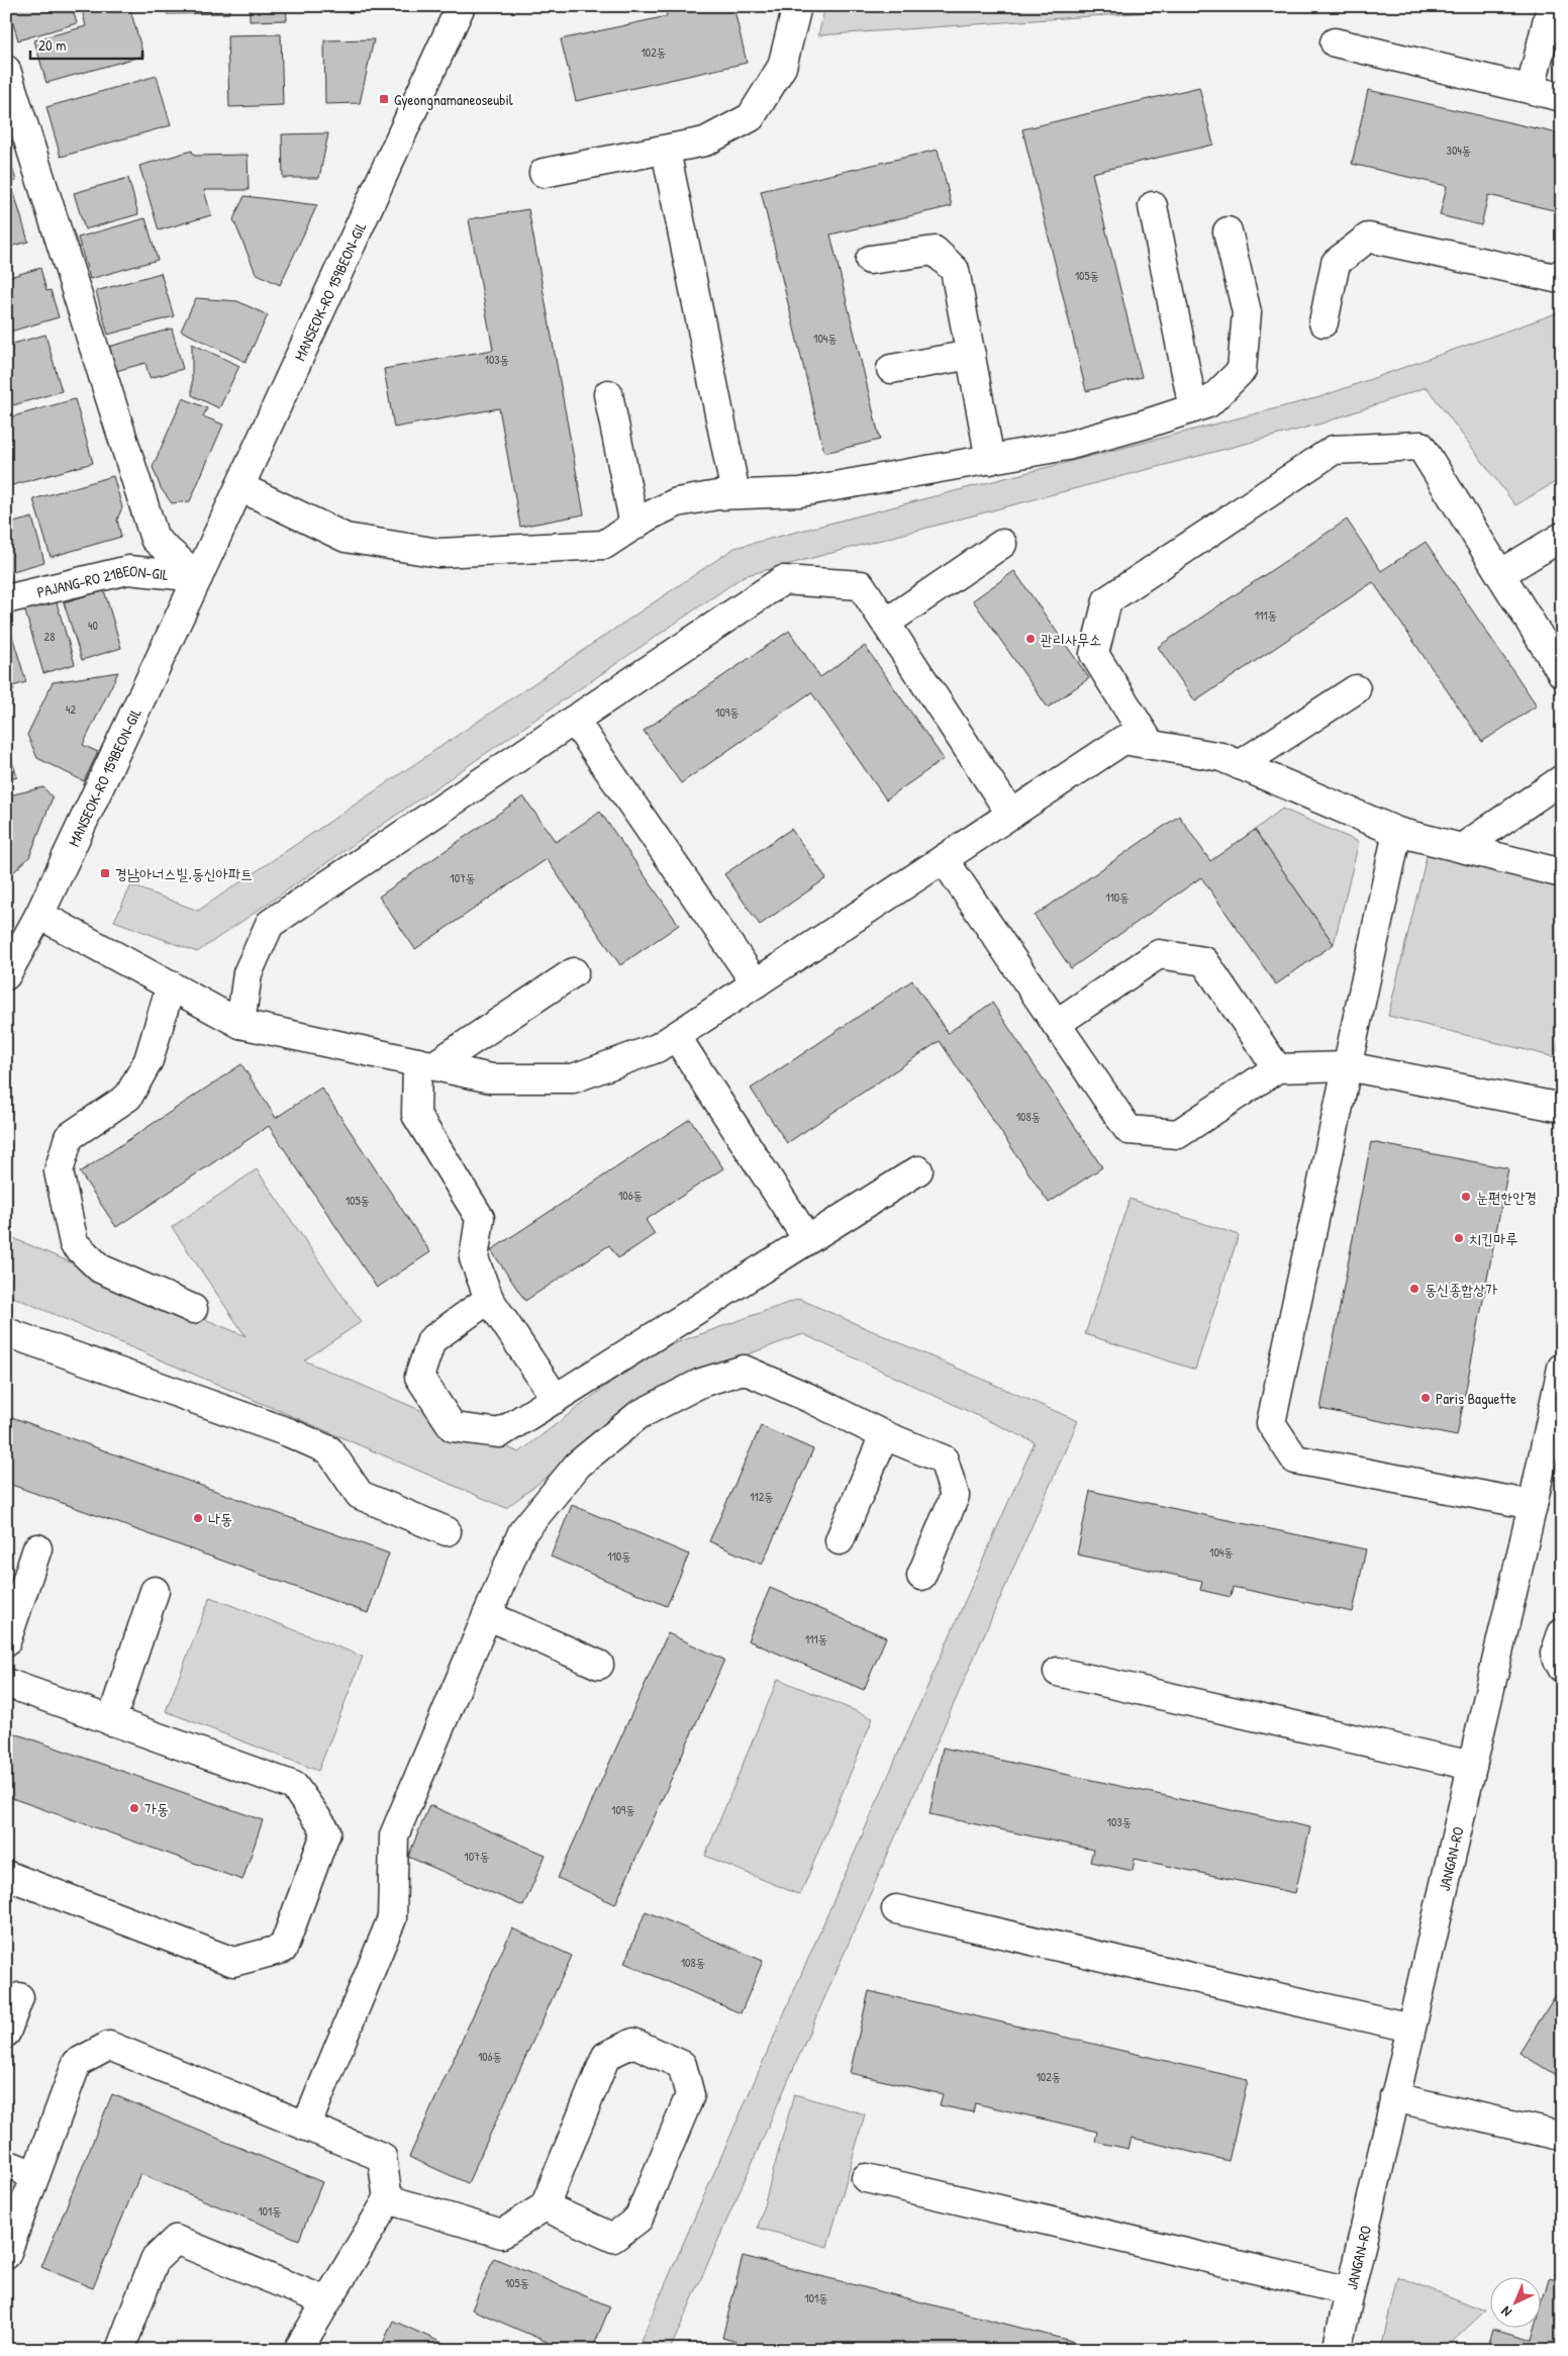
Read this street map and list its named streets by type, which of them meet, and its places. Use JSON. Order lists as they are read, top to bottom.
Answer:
{
  "streets": {
    "street": ["MANSEOK-RO 159BEON-GIL", "PAJANG-RO 21BEON-GIL", "JANGAN-RO"]
  },
  "crossings": [
    ["MANSEOK-RO 159BEON-GIL", "PAJANG-RO 21BEON-GIL"]
  ],
  "places": {
    "transit": ["Gyeongnamaneoseubil", "경남아너스빌.동신아파트"],
    "other": [
      "관리사무소",
      "눈편한안경",
      "치킨마루",
      "동신종합상가",
      "Paris Baguette",
      "나동",
      "가동"
    ]
  },
  "house_numbers": [
    "102동",
    "304동",
    "105동",
    "104동",
    "103동",
    "111동",
    "40",
    "28",
    "42",
    "109동",
    "107동",
    "110동",
    "108동",
    "106동",
    "105동",
    "112동",
    "104동",
    "110동",
    "111동",
    "109동",
    "103동",
    "107동",
    "108동",
    "106동",
    "102동",
    "101동",
    "105동",
    "101동"
  ],
  "scale_bar": "20 m",
  "north": "bottom left"
}
